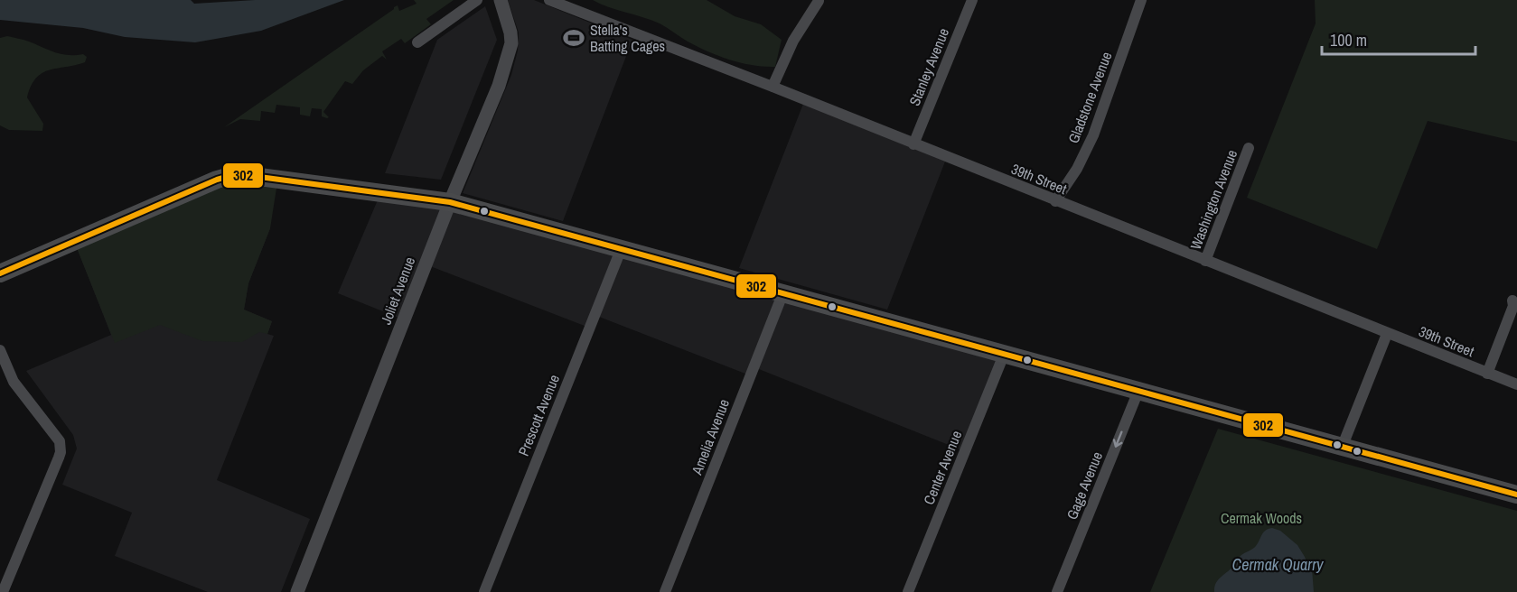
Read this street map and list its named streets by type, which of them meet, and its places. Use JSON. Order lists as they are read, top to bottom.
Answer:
{
  "streets": {
    "street": [
      "Stanley Avenue",
      "Gladstone Avenue",
      "39th Street",
      "Washington Avenue",
      "Joliet Avenue",
      "Prescott Avenue",
      "Amelia Avenue",
      "Center Avenue",
      "Gage Avenue"
    ]
  },
  "crossings": [
    ["Stanley Avenue", "39th Street"],
    ["Gladstone Avenue", "39th Street"],
    ["39th Street", "Washington Avenue"]
  ],
  "one_way": ["Gage Avenue"],
  "water": ["Cermak Quarry"],
  "parks": ["Cermak Woods"],
  "places": {
    "sports": ["Stella's Batting Cages"]
  },
  "lines": ["transit line 302"],
  "scale_bar": "100 m"
}
